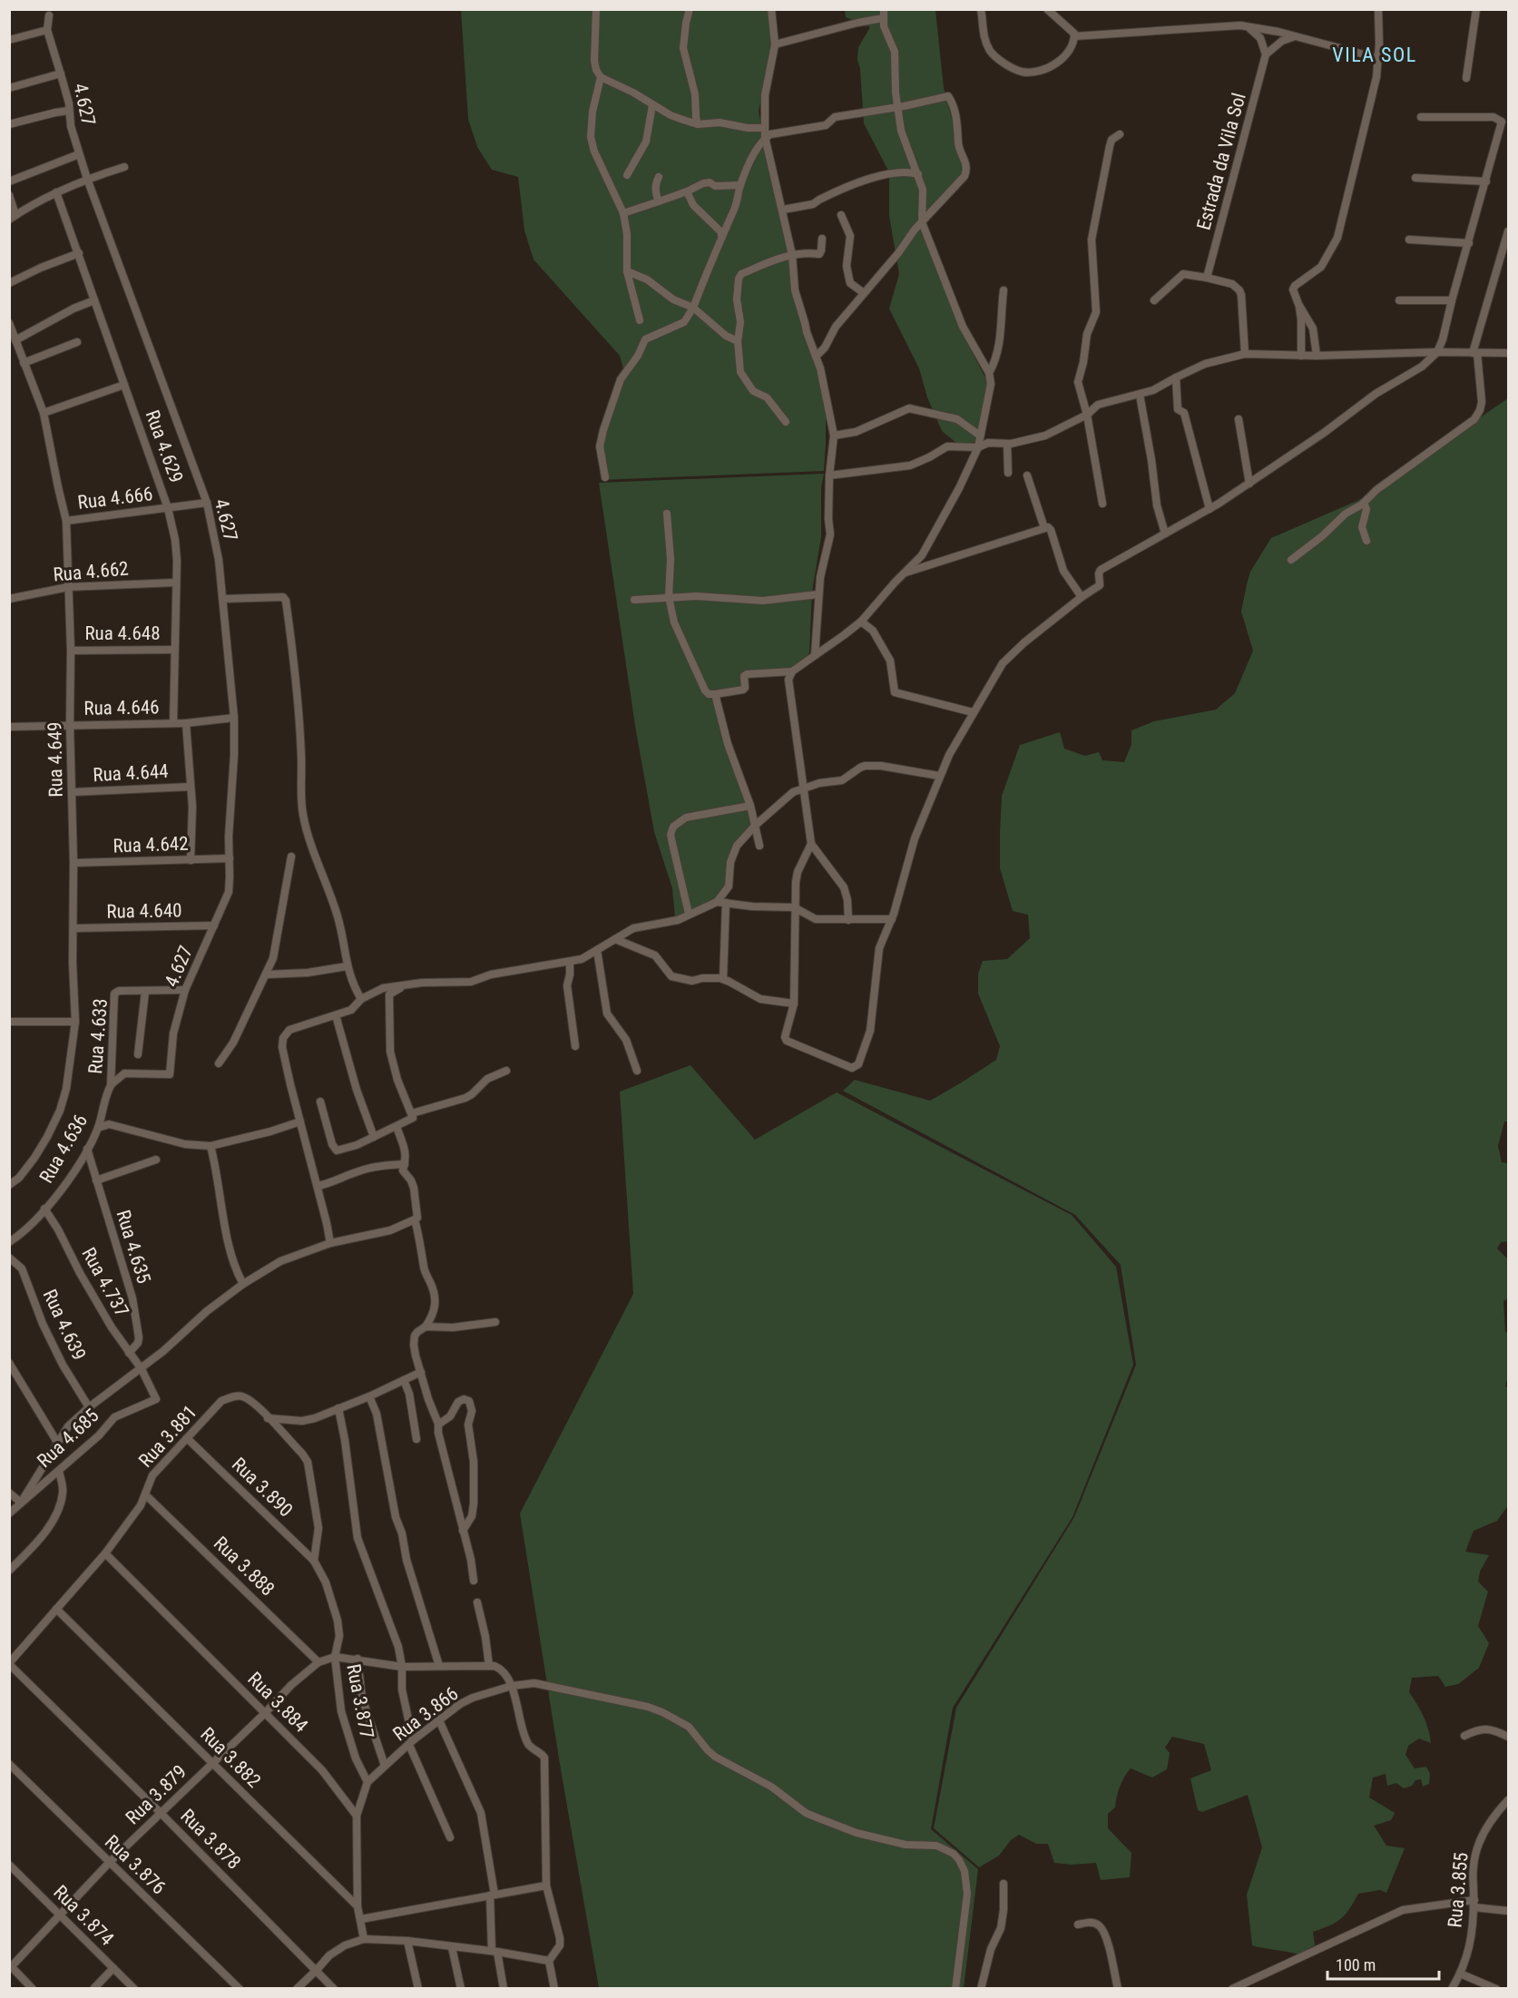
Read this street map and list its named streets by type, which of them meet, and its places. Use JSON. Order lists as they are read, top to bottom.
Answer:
{
  "streets": {
    "street": [
      "4.627",
      "Estrada da Vila Sol",
      "Rua 4.629",
      "Rua 4.666",
      "Rua 4.662",
      "Rua 4.648",
      "Rua 4.646",
      "Rua 4.649",
      "Rua 4.644",
      "Rua 4.642",
      "Rua 4.640",
      "Rua 4.633",
      "Rua 4.636",
      "Rua 4.635",
      "Rua 4.737",
      "Rua 4.639",
      "Rua 3.881",
      "Rua 4.685",
      "Rua 3.890",
      "Rua 3.888",
      "Rua 3.877",
      "Rua 3.884",
      "Rua 3.866",
      "Rua 3.882",
      "Rua 3.879",
      "Rua 3.878",
      "Rua 3.876",
      "Rua 3.855",
      "Rua 3.874"
    ]
  },
  "crossings": [
    ["4.627", "Rua 4.666"],
    ["4.627", "Rua 4.646"],
    ["4.627", "Rua 4.642"],
    ["4.627", "Rua 4.640"],
    ["4.627", "Rua 4.633"],
    ["4.627", "Rua 4.636"],
    ["Rua 4.629", "Rua 4.666"],
    ["Rua 4.629", "Rua 4.662"],
    ["Rua 4.629", "Rua 4.648"],
    ["Rua 4.629", "Rua 4.646"],
    ["Rua 4.666", "Rua 4.649"],
    ["Rua 4.662", "Rua 4.649"],
    ["Rua 4.648", "Rua 4.649"],
    ["Rua 4.646", "Rua 4.649"],
    ["Rua 4.649", "Rua 4.644"],
    ["Rua 4.649", "Rua 4.642"],
    ["Rua 4.649", "Rua 4.640"],
    ["Rua 4.633", "Rua 4.636"],
    ["Rua 4.636", "Rua 4.635"],
    ["Rua 4.636", "Rua 4.737"],
    ["Rua 4.635", "Rua 4.737"],
    ["Rua 4.737", "Rua 4.685"],
    ["Rua 3.881", "Rua 3.890"],
    ["Rua 3.881", "Rua 3.888"],
    ["Rua 3.881", "Rua 3.884"],
    ["Rua 3.881", "Rua 3.882"],
    ["Rua 3.881", "Rua 3.878"],
    ["Rua 3.888", "Rua 3.879"],
    ["Rua 3.877", "Rua 3.866"],
    ["Rua 3.877", "Rua 3.879"],
    ["Rua 3.884", "Rua 3.879"],
    ["Rua 3.882", "Rua 3.879"],
    ["Rua 3.879", "Rua 3.878"],
    ["Rua 3.879", "Rua 3.876"],
    ["Rua 3.879", "Rua 3.874"]
  ],
  "districts": ["VILA SOL"],
  "scale_bar": "100 m"
}
